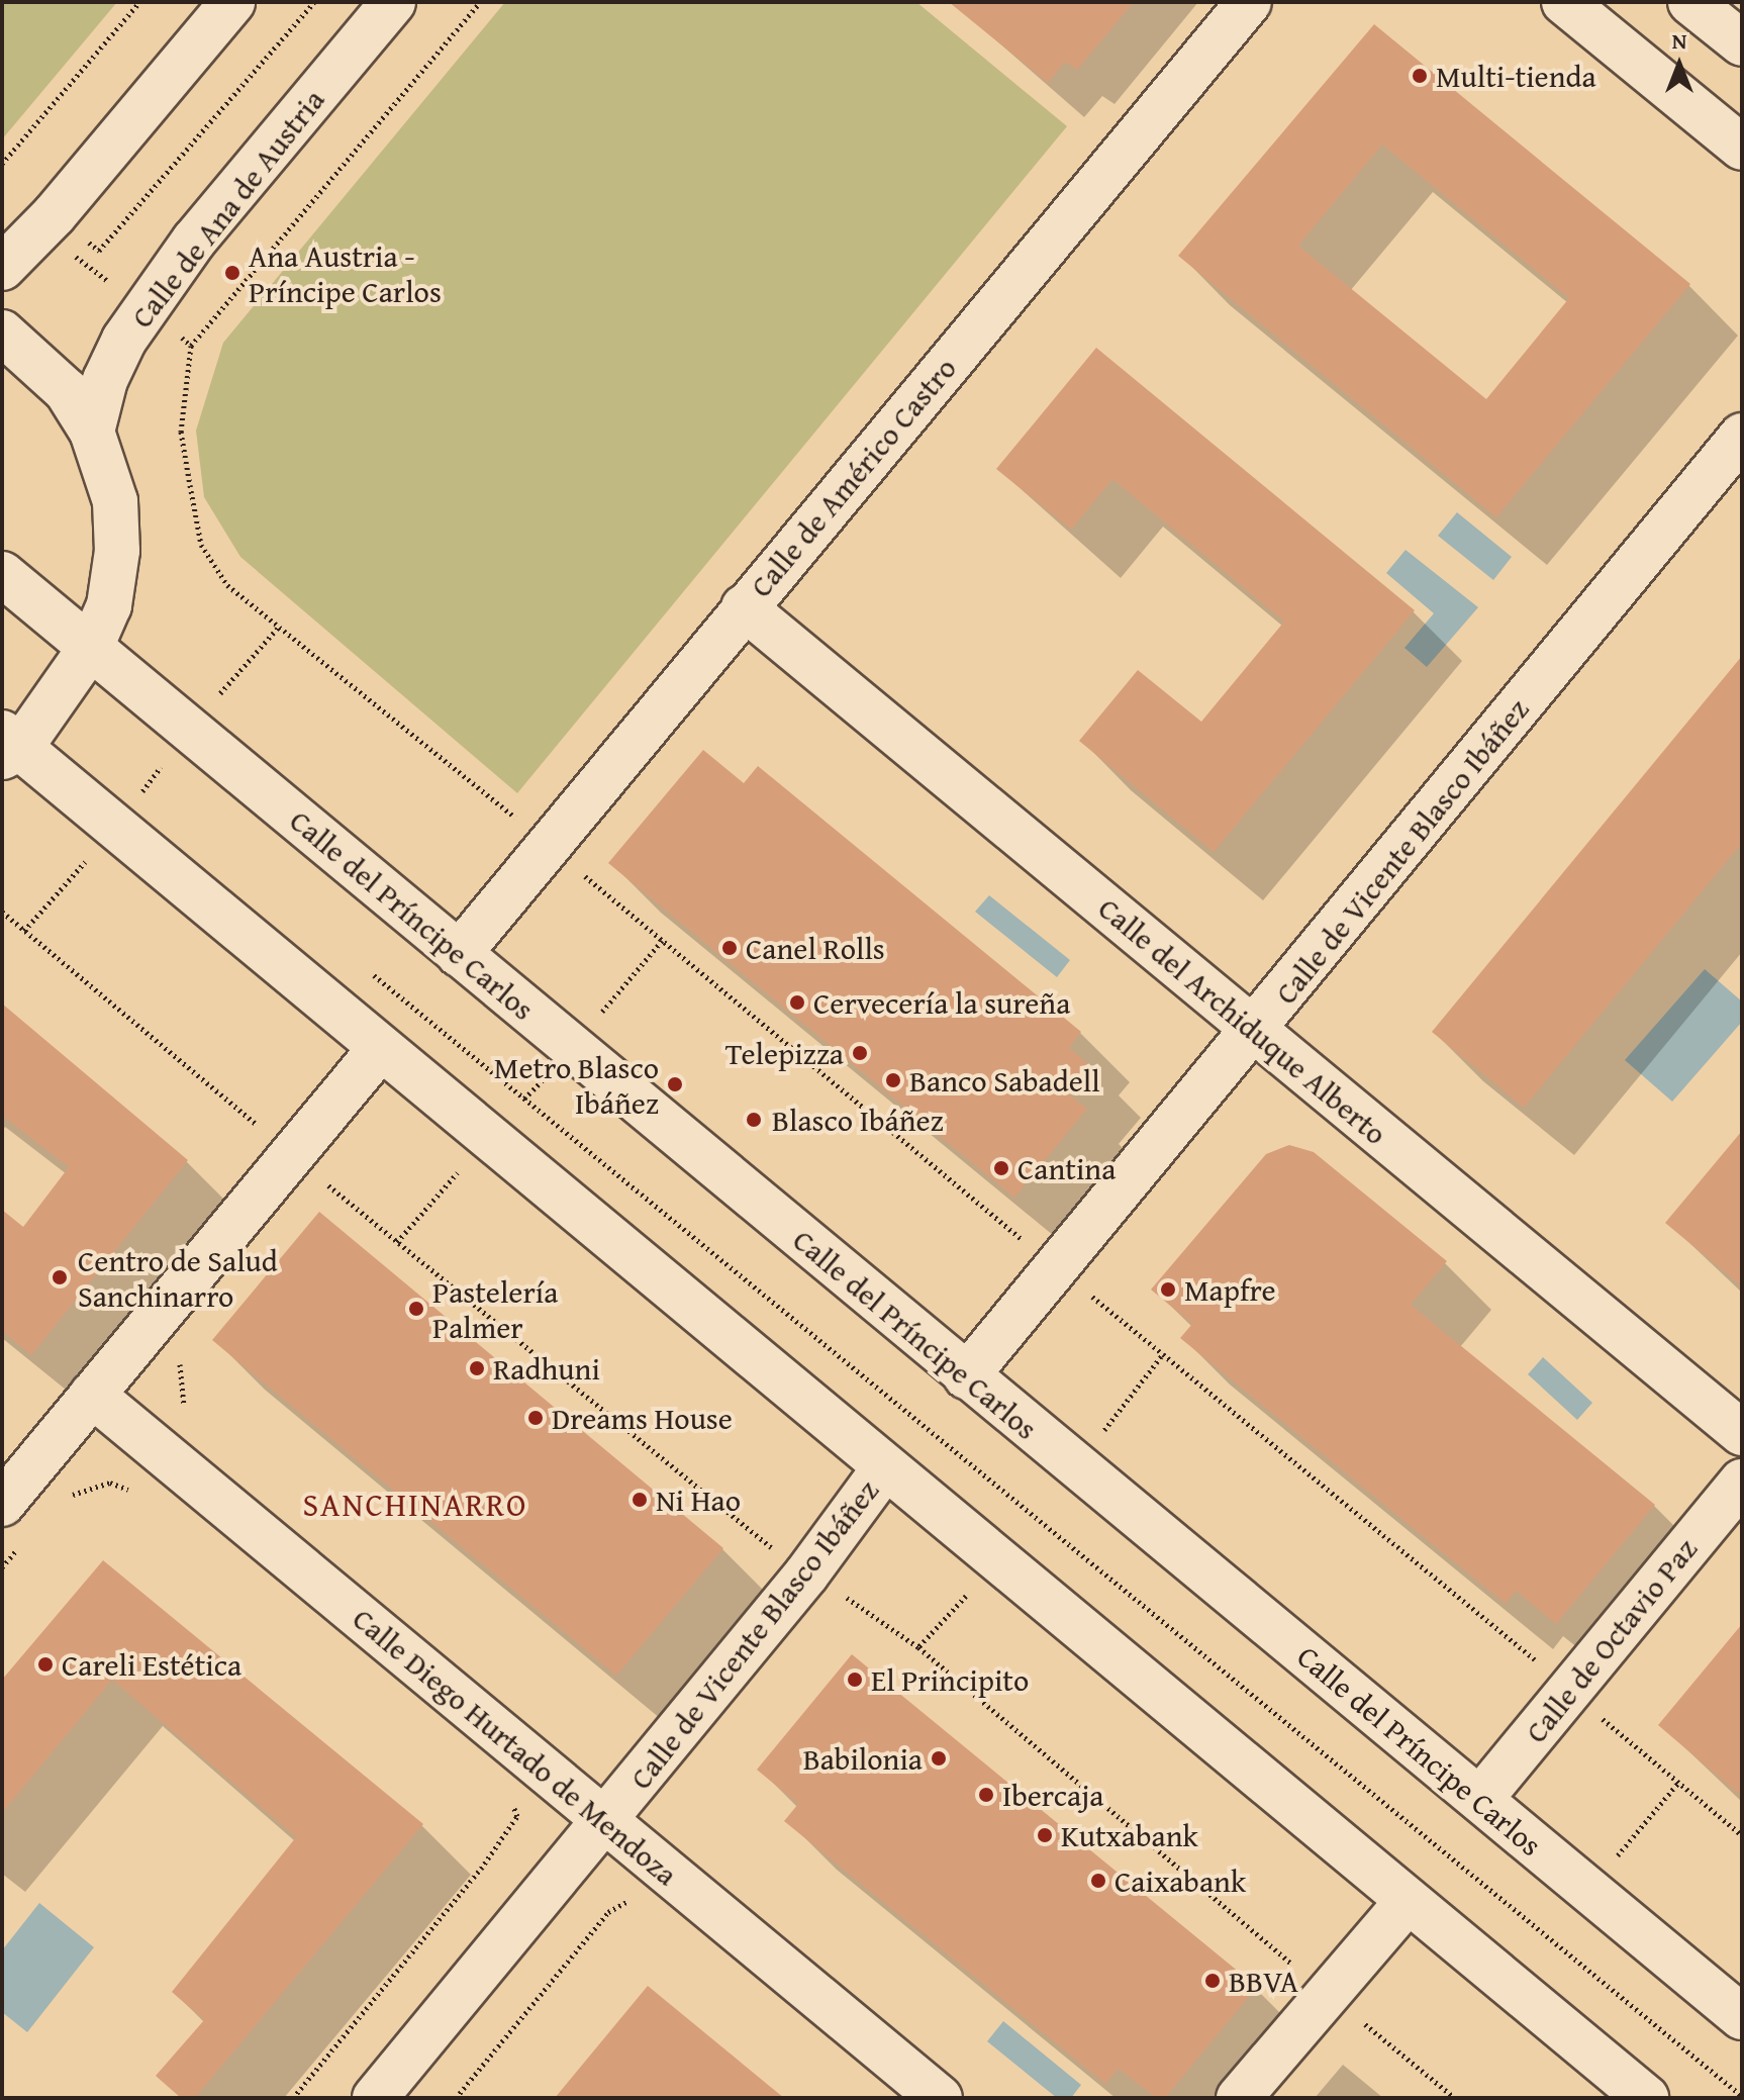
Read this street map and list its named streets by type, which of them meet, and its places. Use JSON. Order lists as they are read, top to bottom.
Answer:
{
  "streets": {
    "street": [
      "Calle de Ana de Austria",
      "Calle de Américo Castro",
      "Calle de Vicente Blasco Ibáñez",
      "Calle del Príncipe Carlos",
      "Calle del Archiduque Alberto",
      "Calle de Octavio Paz",
      "Calle Diego Hurtado de Mendoza"
    ]
  },
  "crossings": [
    ["Calle de Américo Castro", "Calle del Príncipe Carlos"],
    ["Calle de Américo Castro", "Calle del Archiduque Alberto"],
    ["Calle de Vicente Blasco Ibáñez", "Calle del Príncipe Carlos"],
    ["Calle de Vicente Blasco Ibáñez", "Calle del Archiduque Alberto"],
    ["Calle de Vicente Blasco Ibáñez", "Calle Diego Hurtado de Mendoza"],
    ["Calle del Príncipe Carlos", "Calle de Octavio Paz"]
  ],
  "districts": ["SANCHINARRO"],
  "places": [
    "Multi-tienda",
    "Ana Austria - Príncipe Carlos",
    "Canel Rolls",
    "Cervecería la sureña",
    "Telepizza",
    "Banco Sabadell",
    "Metro Blasco Ibáñez",
    "Blasco Ibáñez",
    "Cantina",
    "Centro de Salud Sanchinarro",
    "Mapfre",
    "Pastelería Palmer",
    "Radhuni",
    "Dreams House",
    "Ni Hao",
    "Careli Estética",
    "El Principito",
    "Babilonia",
    "Ibercaja",
    "Kutxabank",
    "Caixabank",
    "BBVA"
  ],
  "north": "top"
}
